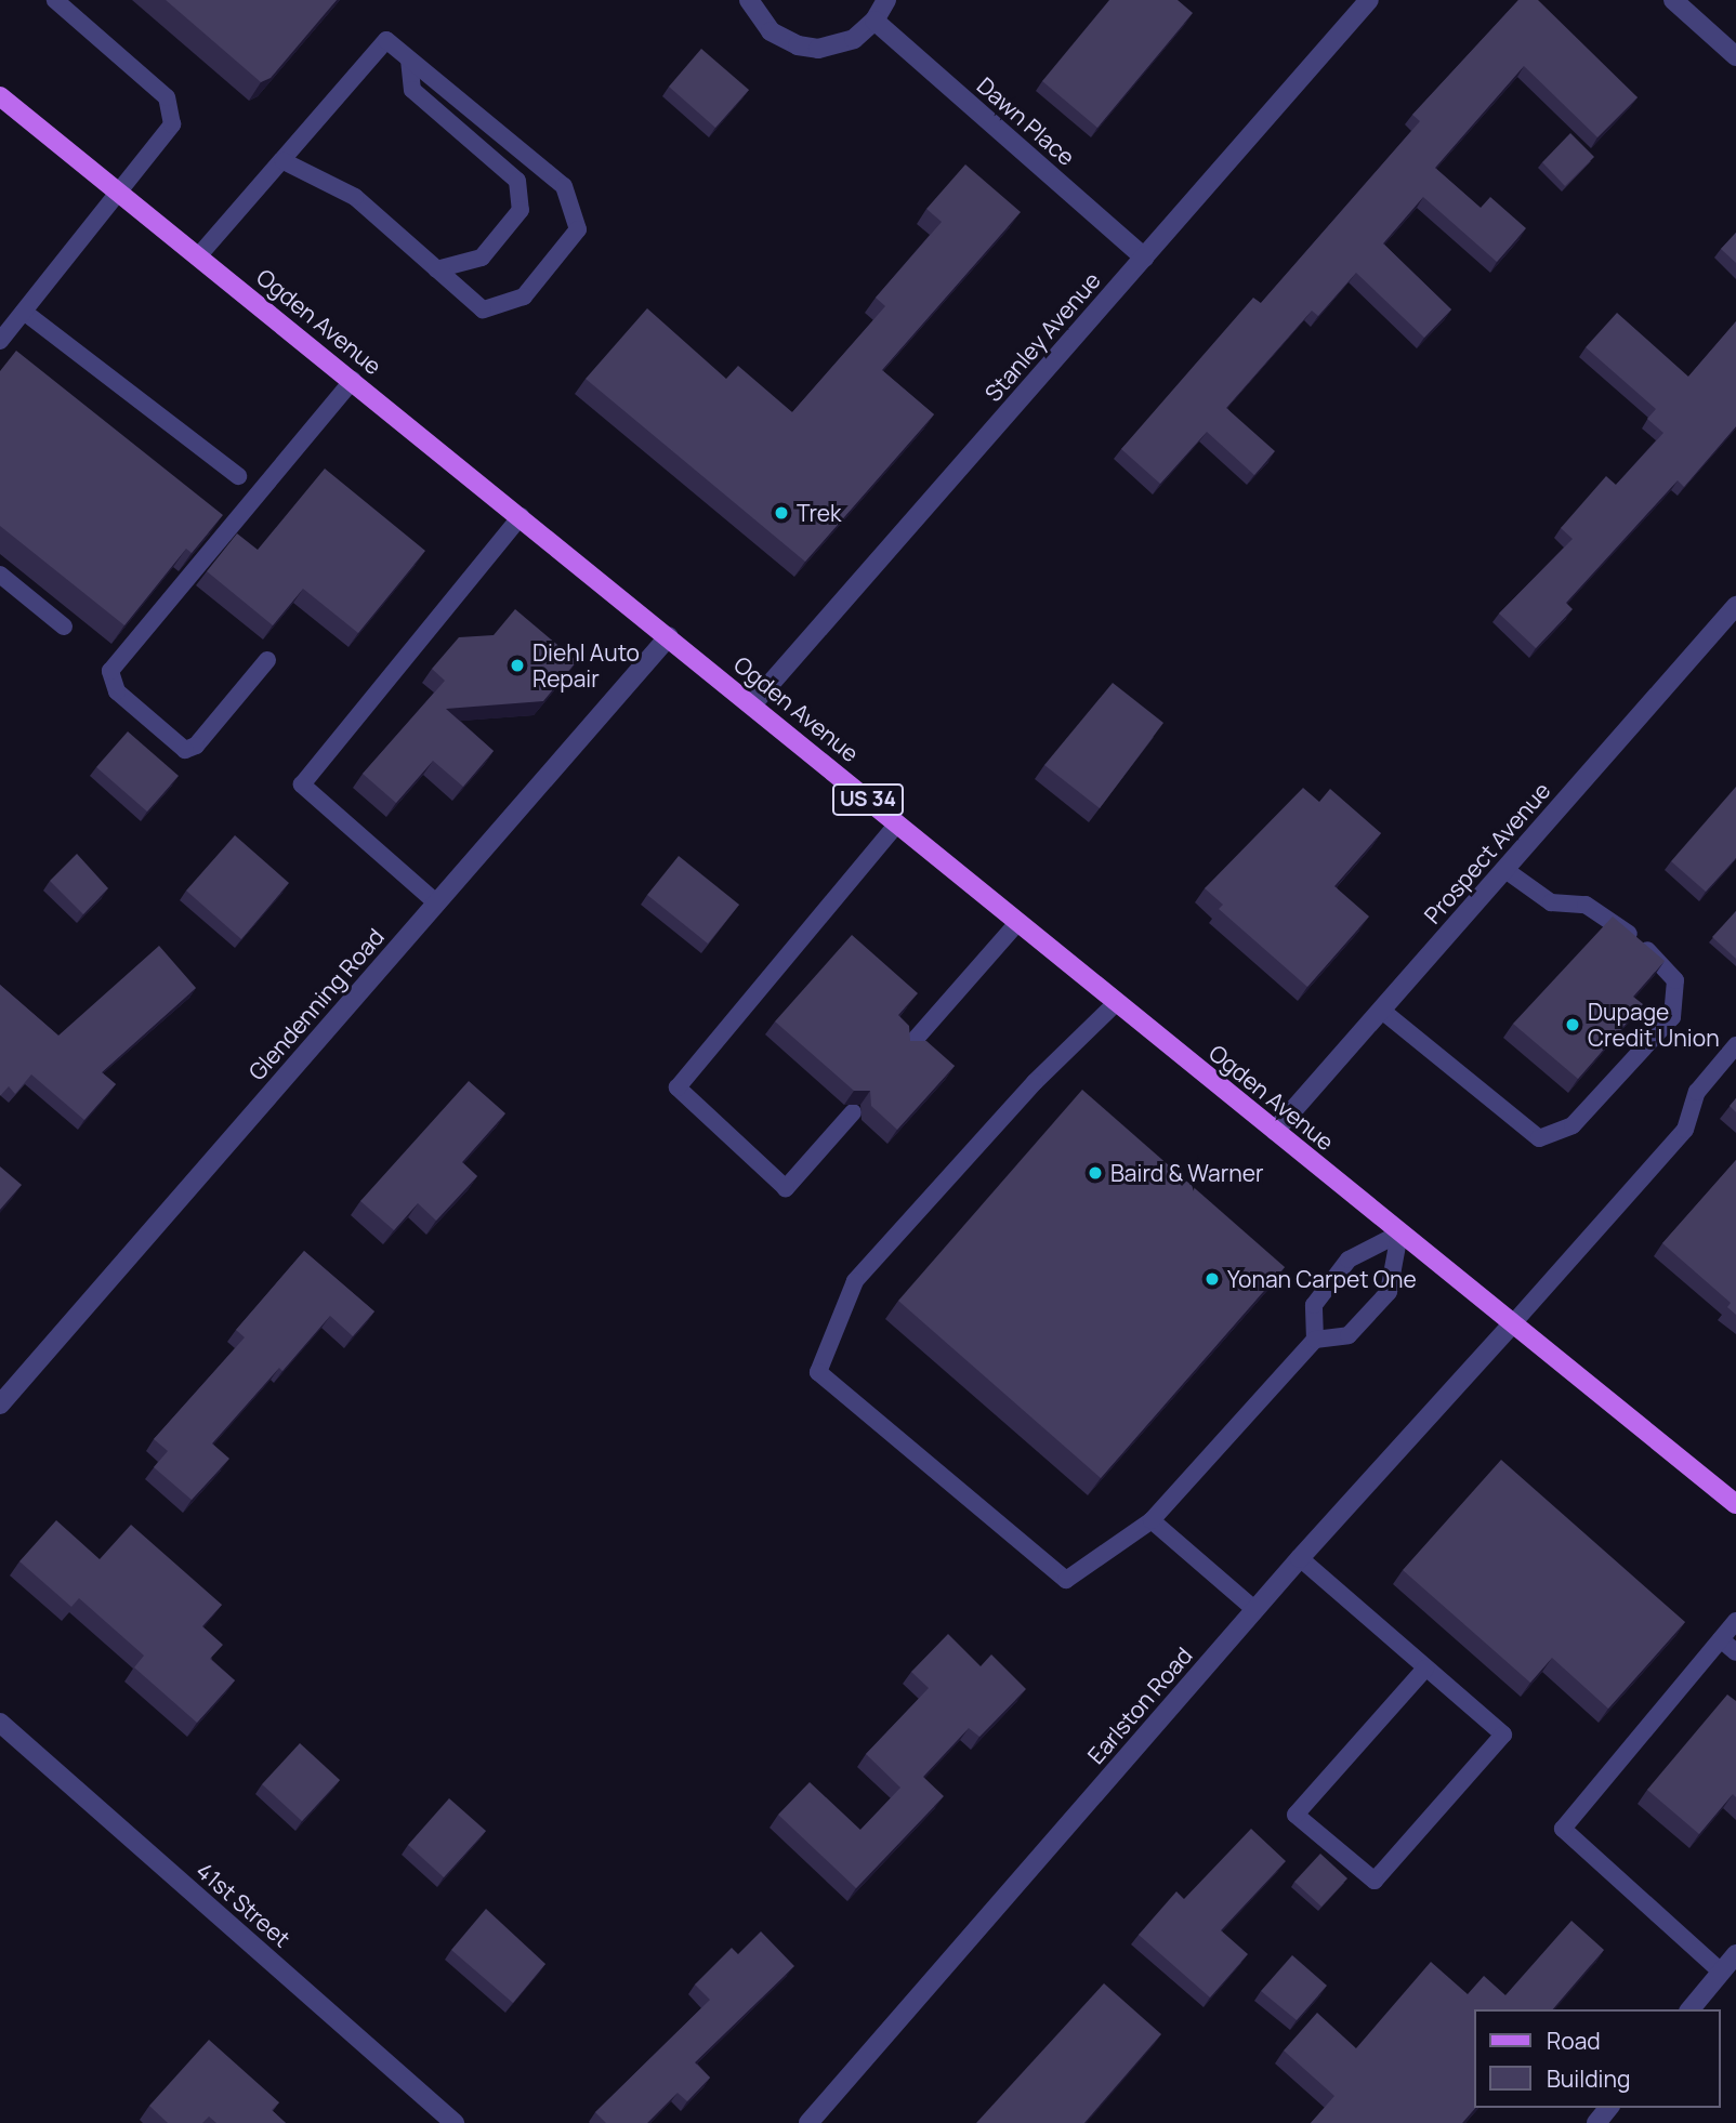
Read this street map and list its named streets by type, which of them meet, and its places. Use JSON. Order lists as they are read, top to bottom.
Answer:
{
  "streets": {
    "main road": ["Ogden Avenue", "US 34"],
    "street": [
      "Dawn Place",
      "Stanley Avenue",
      "Prospect Avenue",
      "Glendenning Road",
      "Earlston Road",
      "41st Street"
    ]
  },
  "crossings": [
    ["Dawn Place", "Stanley Avenue"],
    ["Ogden Avenue", "Stanley Avenue"],
    ["Ogden Avenue", "Prospect Avenue"],
    ["Ogden Avenue", "Glendenning Road"],
    ["Ogden Avenue", "Earlston Road"]
  ],
  "places": [
    "Trek",
    "Diehl Auto Repair",
    "Dupage Credit Union",
    "Baird & Warner",
    "Yonan Carpet One"
  ],
  "legend": ["Road", "Building"]
}
